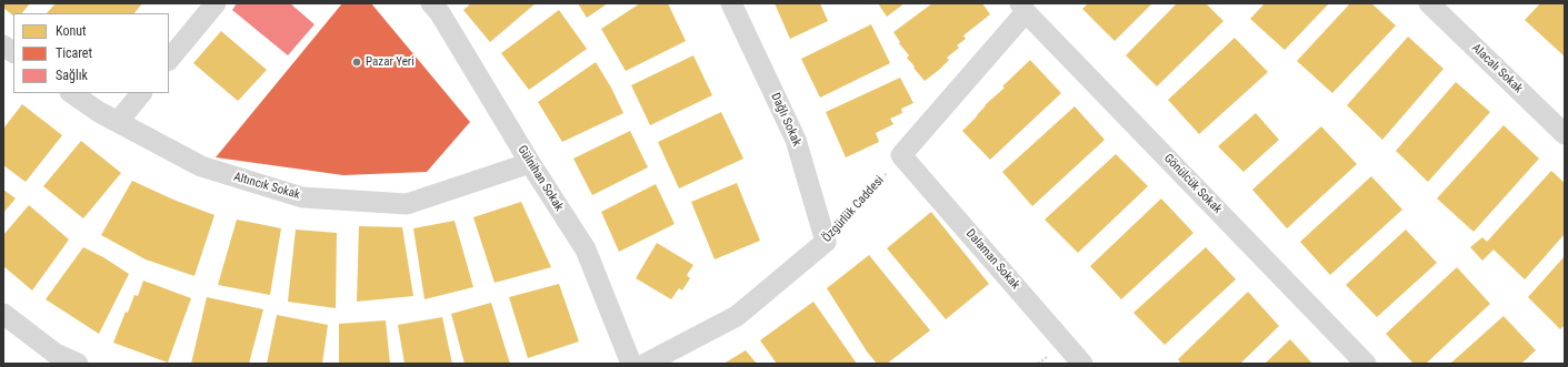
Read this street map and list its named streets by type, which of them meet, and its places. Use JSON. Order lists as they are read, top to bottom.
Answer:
{
  "streets": {
    "street": [
      "Alacalı Sokak",
      "Dağlı Sokak",
      "Gülnihan Sokak",
      "Gönülcük Sokak",
      "Altıncık Sokak",
      "Özgürlük Caddesi",
      "Dalaman Sokak"
    ]
  },
  "crossings": [
    ["Dağlı Sokak", "Özgürlük Caddesi"],
    ["Gülnihan Sokak", "Altıncık Sokak"],
    ["Özgürlük Caddesi", "Dalaman Sokak"]
  ],
  "places": ["Pazar Yeri"],
  "legend": ["Konut", "Ticaret", "Sağlık"]
}
